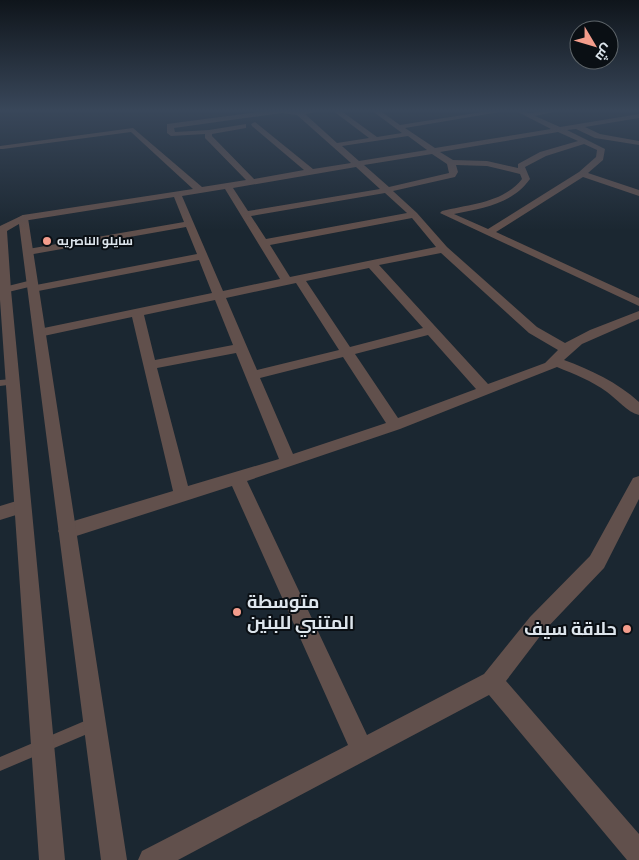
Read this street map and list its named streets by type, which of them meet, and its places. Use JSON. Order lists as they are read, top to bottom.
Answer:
{
  "places": ["سايلو الناصريه", "متوسطة المتنبي للبنين", "حلاقة سيف"],
  "north": "bottom right"
}
